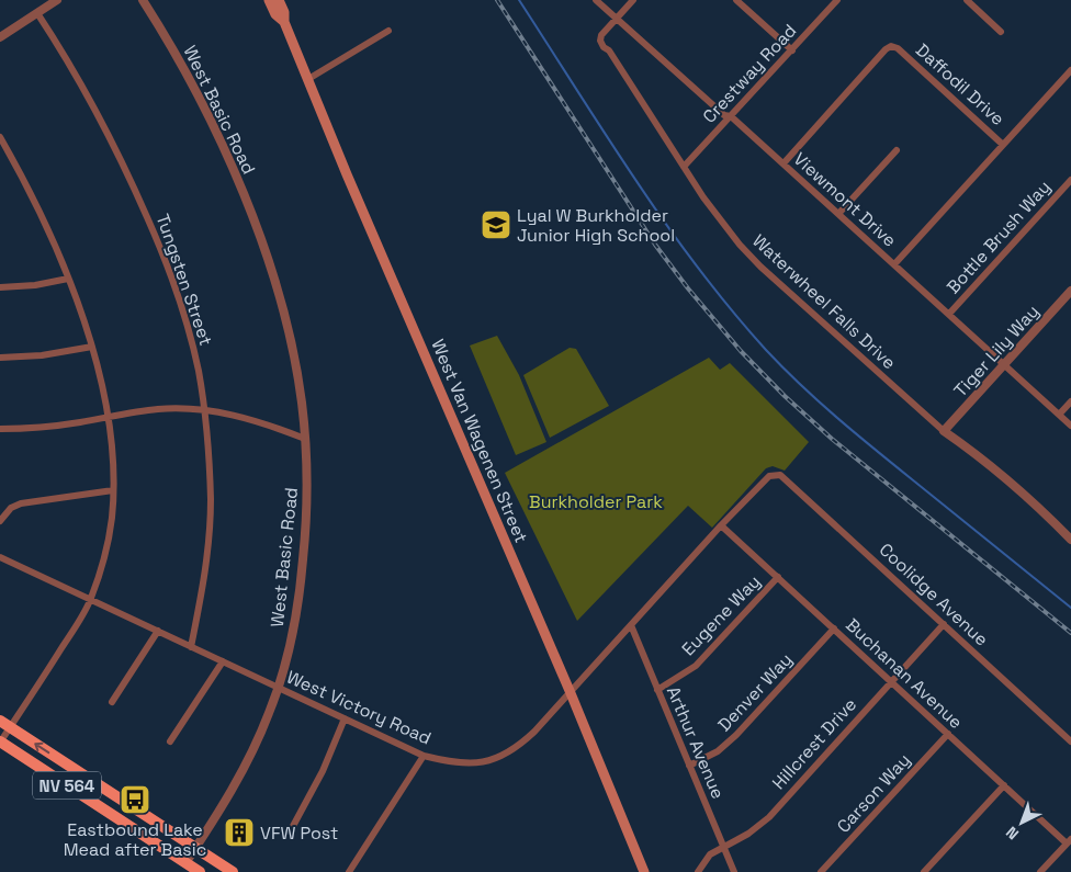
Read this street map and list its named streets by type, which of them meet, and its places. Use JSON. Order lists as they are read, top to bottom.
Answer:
{
  "streets": {
    "main road": ["West Van Wagenen Street", "NV 564"],
    "street": [
      "Crestway Road",
      "Daffodil Drive",
      "West Basic Road",
      "Viewmont Drive",
      "Bottle Brush Way",
      "Tungsten Street",
      "Waterwheel Falls Drive",
      "Tiger Lily Way",
      "Coolidge Avenue",
      "Eugene Way",
      "Buchanan Avenue",
      "Denver Way",
      "West Victory Road",
      "Arthur Avenue",
      "Hillcrest Drive",
      "Carson Way"
    ]
  },
  "crossings": [
    ["Crestway Road", "Viewmont Drive"],
    ["Crestway Road", "Waterwheel Falls Drive"],
    ["Daffodil Drive", "Viewmont Drive"],
    ["West Basic Road", "West Victory Road"],
    ["West Basic Road", "NV 564"],
    ["Viewmont Drive", "Bottle Brush Way"],
    ["Viewmont Drive", "Waterwheel Falls Drive"],
    ["Viewmont Drive", "Tiger Lily Way"],
    ["Tungsten Street", "West Victory Road"],
    ["Waterwheel Falls Drive", "Tiger Lily Way"],
    ["West Van Wagenen Street", "West Victory Road"],
    ["Coolidge Avenue", "West Victory Road"],
    ["Coolidge Avenue", "Hillcrest Drive"],
    ["Eugene Way", "Buchanan Avenue"],
    ["Eugene Way", "Arthur Avenue"],
    ["Buchanan Avenue", "Denver Way"],
    ["Buchanan Avenue", "West Victory Road"],
    ["Buchanan Avenue", "Hillcrest Drive"],
    ["Buchanan Avenue", "Carson Way"],
    ["Denver Way", "Arthur Avenue"],
    ["West Victory Road", "Arthur Avenue"],
    ["Arthur Avenue", "Hillcrest Drive"]
  ],
  "parks": ["Burkholder Park"],
  "places": {
    "school or university": ["Lyal W Burkholder Junior High School"],
    "bus stop": ["Eastbound Lake Mead after Basic"],
    "building": ["VFW Post"]
  },
  "north": "bottom left"
}
